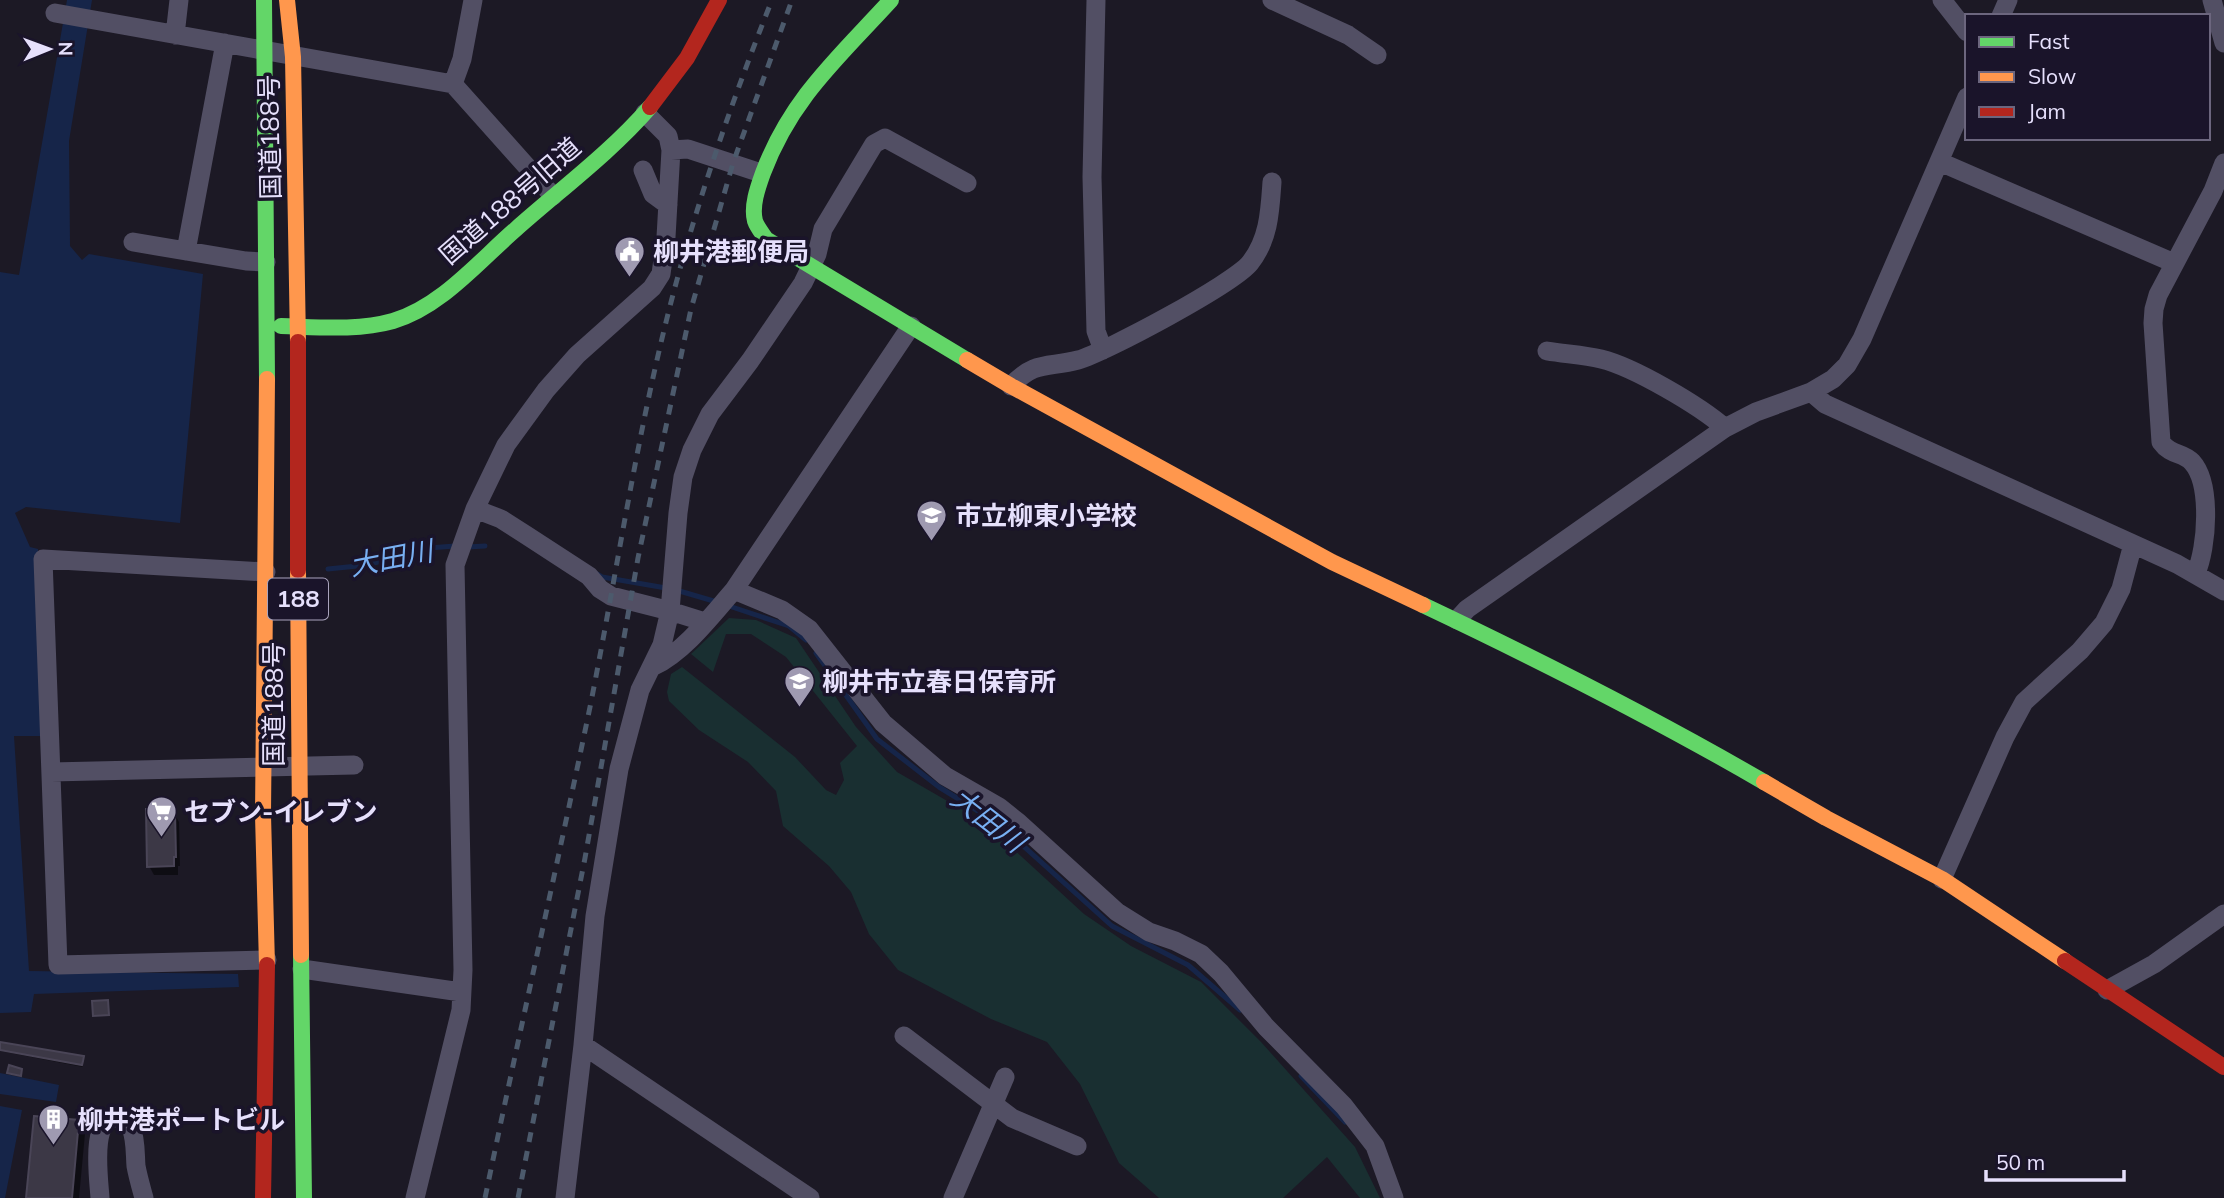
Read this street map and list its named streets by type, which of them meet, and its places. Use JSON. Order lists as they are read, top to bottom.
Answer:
{
  "streets": {
    "main road": ["国道188号", "国道188号旧道", "188"]
  },
  "crossings": [
    ["国道188号", "国道188号旧道"]
  ],
  "water": ["大田川"],
  "places": {
    "public building": ["柳井港郵便局"],
    "school or university": ["市立柳東小学校", "柳井市立春日保育所"],
    "supermarket": ["セブン-イレブン"],
    "building": ["柳井港ポートビル"]
  },
  "legend": ["Fast", "Slow", "Jam"],
  "scale_bar": "50 m",
  "north": "right"
}
